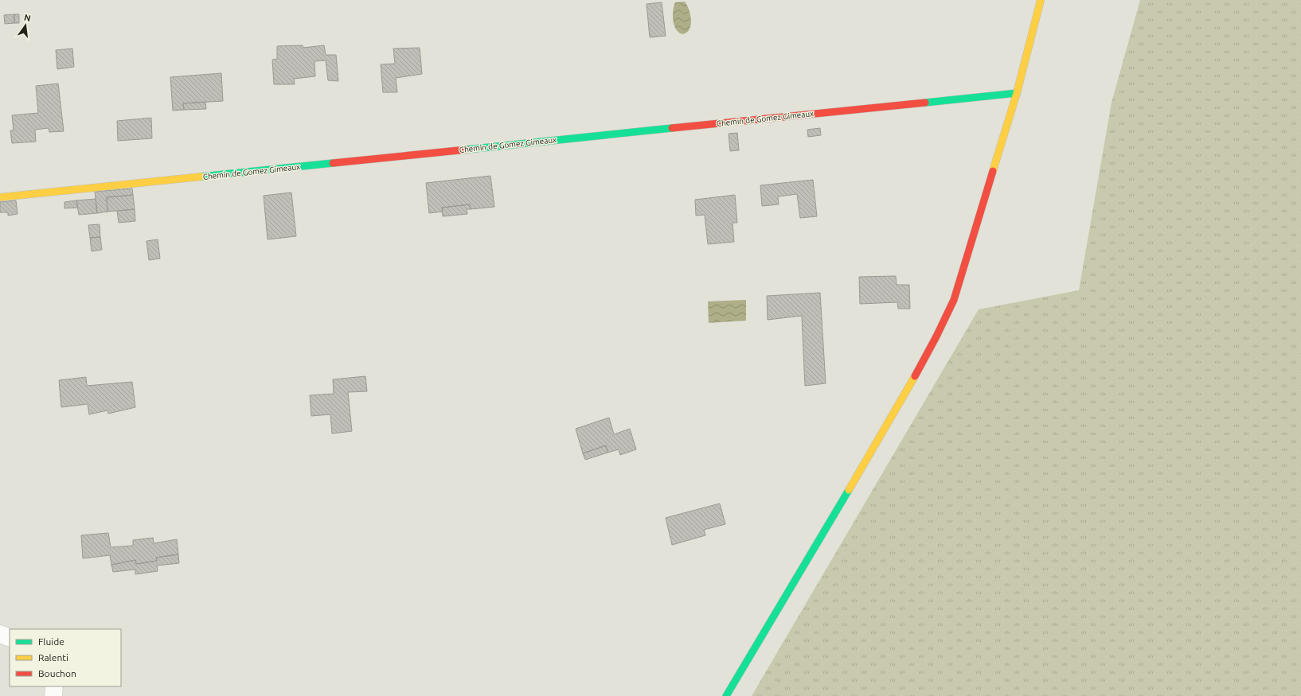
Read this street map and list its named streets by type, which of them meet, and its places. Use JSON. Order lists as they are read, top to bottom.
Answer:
{
  "streets": {
    "street": ["Chemin de Gomez Gimeaux"]
  },
  "legend": ["Fluide", "Ralenti", "Bouchon"],
  "north": "top"
}
